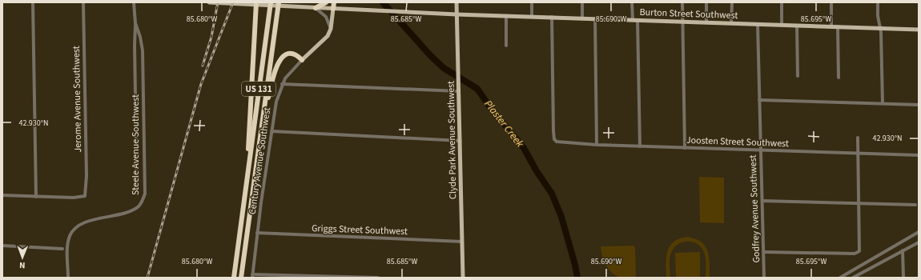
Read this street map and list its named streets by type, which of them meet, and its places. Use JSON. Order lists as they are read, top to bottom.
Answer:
{
  "streets": {
    "highway": ["US 131"],
    "main road": ["Burton Street Southwest", "Clyde Park Avenue Southwest", "Century Avenue Southwest"],
    "street": [
      "Jerome Avenue Southwest",
      "Joosten Street Southwest",
      "Steele Avenue Southwest",
      "Godfrey Avenue Southwest",
      "Griggs Street Southwest"
    ]
  },
  "crossings": [
    ["Burton Street Southwest", "Clyde Park Avenue Southwest"],
    ["Burton Street Southwest", "Joosten Street Southwest"],
    ["Burton Street Southwest", "Century Avenue Southwest"],
    ["Burton Street Southwest", "Godfrey Avenue Southwest"],
    ["Clyde Park Avenue Southwest", "Griggs Street Southwest"],
    ["Joosten Street Southwest", "Godfrey Avenue Southwest"],
    ["Century Avenue Southwest", "Griggs Street Southwest"]
  ],
  "water": ["Plaster Creek"],
  "north": "bottom",
  "coordinates": [
    "85.680°W",
    "85.685°W",
    "85.690°W",
    "85.695°W",
    "42.930°N"
  ]
}
